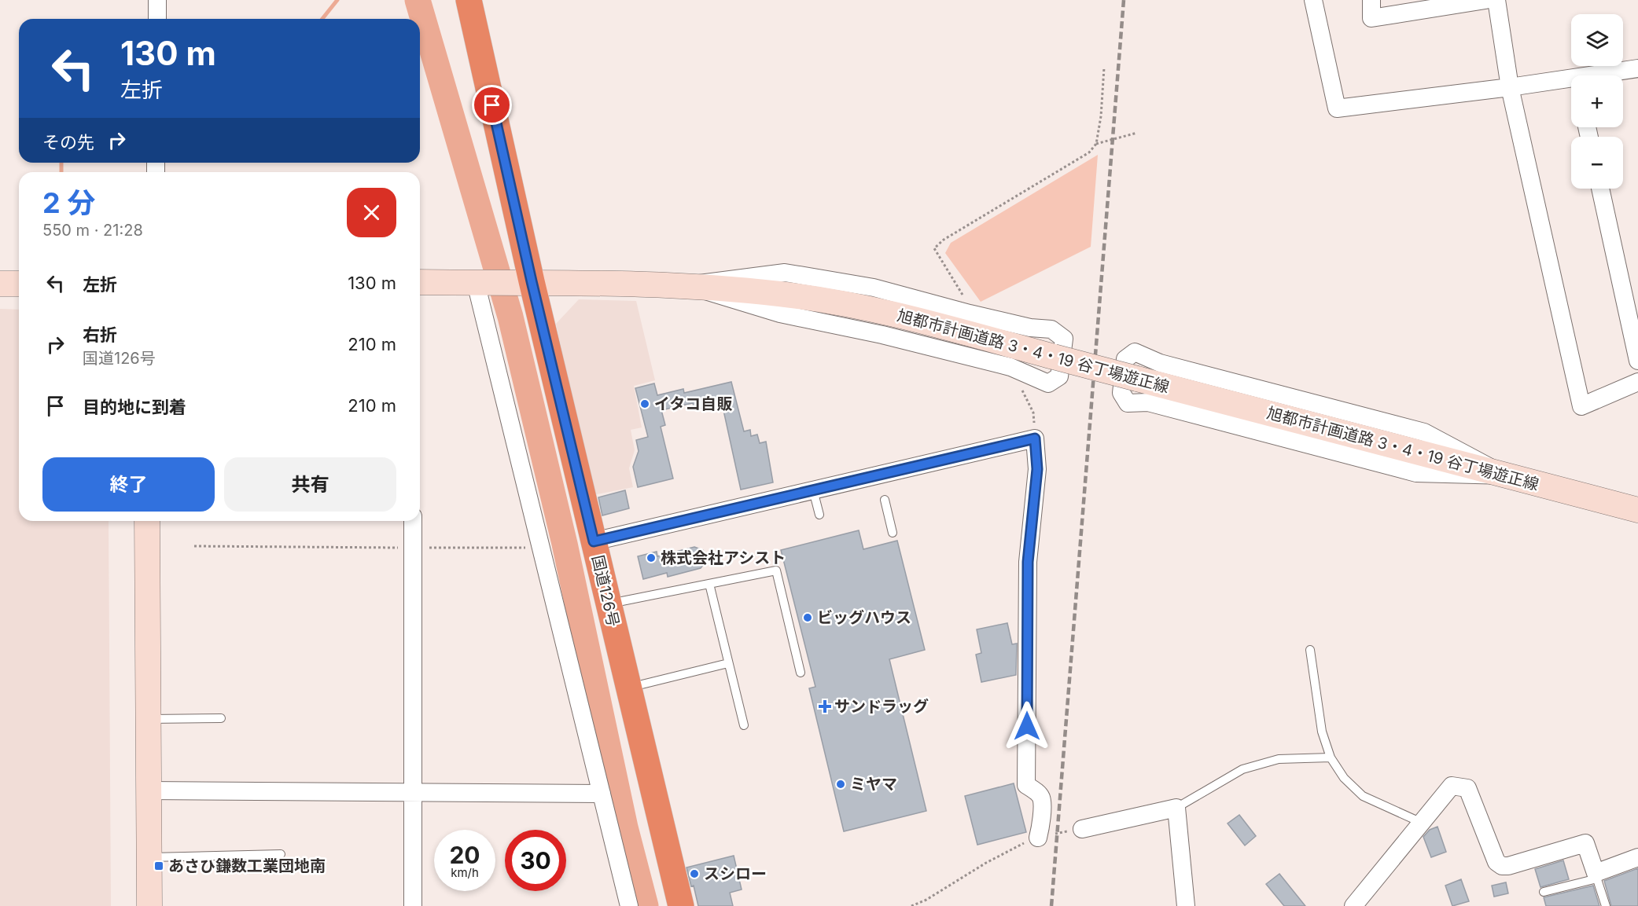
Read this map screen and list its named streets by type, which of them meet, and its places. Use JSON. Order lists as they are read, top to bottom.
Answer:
{
  "streets": {
    "highway": ["国道126号"],
    "street": ["旭都市計画道路 3・4・19 谷丁場遊正線"]
  },
  "crossings": [
    ["旭都市計画道路 3・4・19 谷丁場遊正線", "国道126号"]
  ],
  "places": {
    "other": [
      "イタコ自販",
      "株式会社アシスト",
      "ビッグハウス",
      "ミヤマ",
      "スシロー"
    ],
    "health": ["サンドラッグ"],
    "transit": ["あさひ鎌数工業団地南"]
  },
  "page": {
    "map_buttons": ["+", "−"],
    "turn": ["130 m", "左折"],
    "then": "その先",
    "heading": ["2 分", "550 m · 21:28"],
    "list": [
      {
        "name": "左折",
        "value": "130 m"
      },
      {
        "name": "右折",
        "note": "国道126号",
        "value": "210 m"
      },
      {
        "name": "目的地に到着",
        "value": "210 m"
      }
    ],
    "buttons": ["終了", "共有"],
    "speed": "20 km/h",
    "limit": "30"
  }
}
